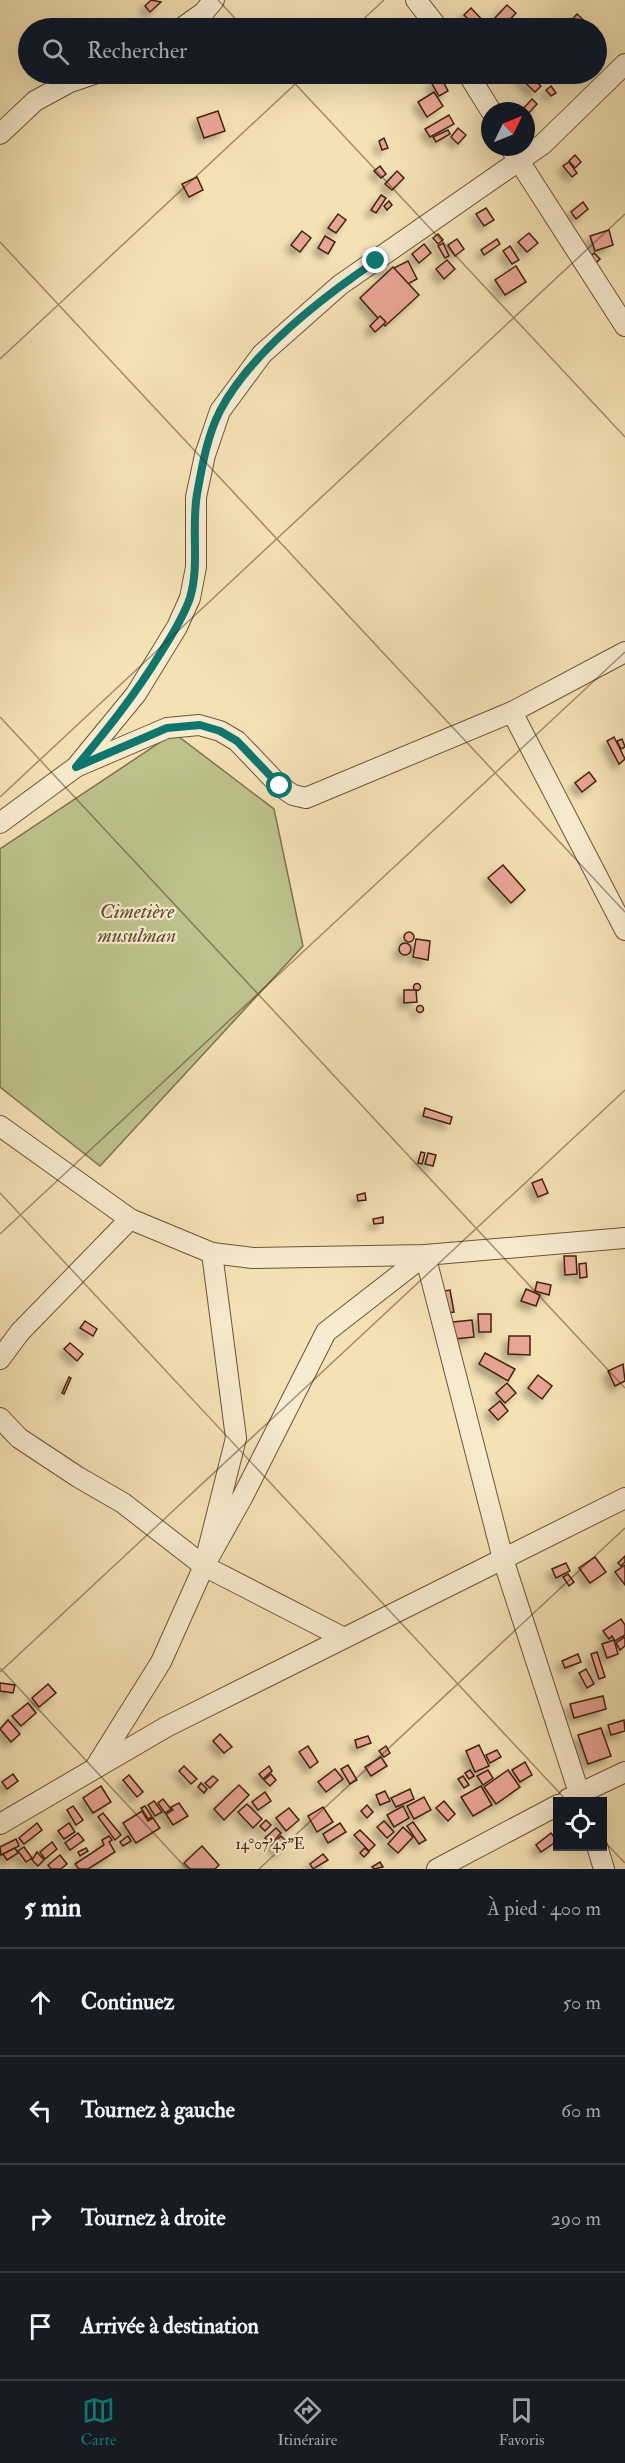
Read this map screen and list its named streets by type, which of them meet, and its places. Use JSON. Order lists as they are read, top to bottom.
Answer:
{
  "parks": ["Cimetière musulman"],
  "north": "top right",
  "page": {
    "search": "Rechercher",
    "heading": ["5 min", "À pied · 400 m"],
    "list": [
      ["Continuez", "50 m"],
      ["Tournez à gauche", "60 m"],
      ["Tournez à droite", "290 m"],
      "Arrivée à destination"
    ],
    "nav": ["Carte", "Itinéraire", "Favoris"]
  },
  "coordinates": ["14°07'45\"E"]
}
